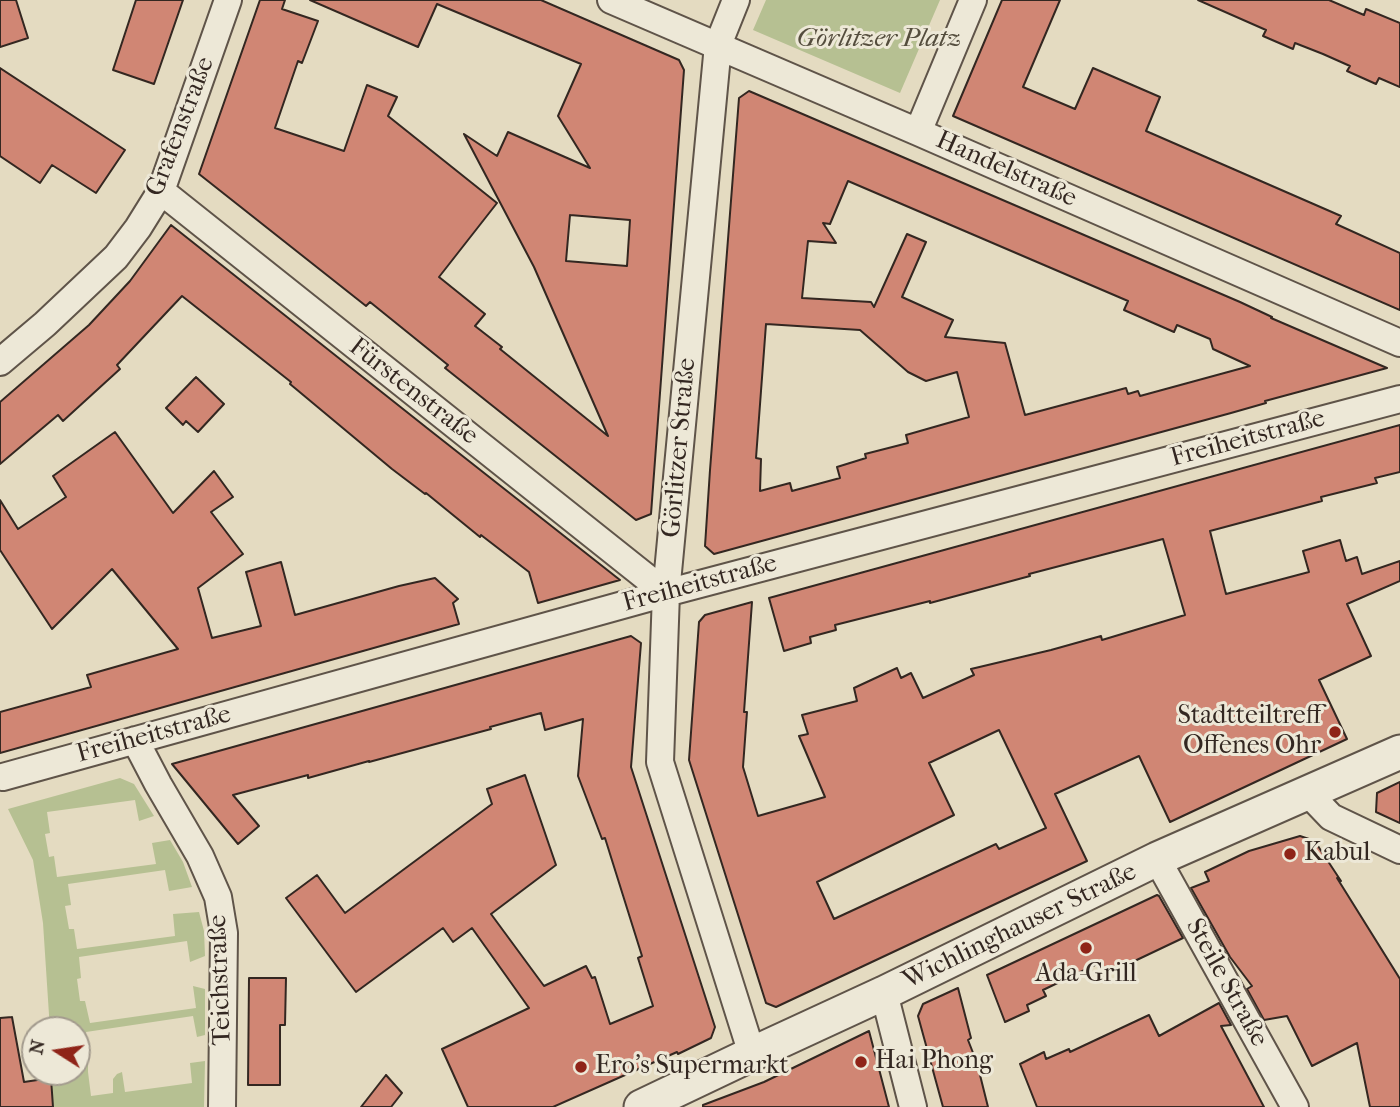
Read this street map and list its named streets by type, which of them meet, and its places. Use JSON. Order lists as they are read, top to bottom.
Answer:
{
  "streets": {
    "street": [
      "Grafenstraße",
      "Handelstraße",
      "Fürstenstraße",
      "Freiheitstraße",
      "Görlitzer Straße",
      "Wichlinghauser Straße",
      "Teichstraße",
      "Steile Straße"
    ]
  },
  "crossings": [
    ["Grafenstraße", "Fürstenstraße"],
    ["Handelstraße", "Görlitzer Straße"],
    ["Fürstenstraße", "Freiheitstraße"],
    ["Fürstenstraße", "Görlitzer Straße"],
    ["Freiheitstraße", "Görlitzer Straße"],
    ["Freiheitstraße", "Teichstraße"],
    ["Görlitzer Straße", "Wichlinghauser Straße"],
    ["Wichlinghauser Straße", "Steile Straße"]
  ],
  "parks": ["Görlitzer Platz"],
  "places": [
    "Stadtteiltreff Offenes Ohr",
    "Kabul",
    "Ada-Grill",
    "Hai Phong",
    "Ero's Supermarkt"
  ],
  "north": "left"
}
